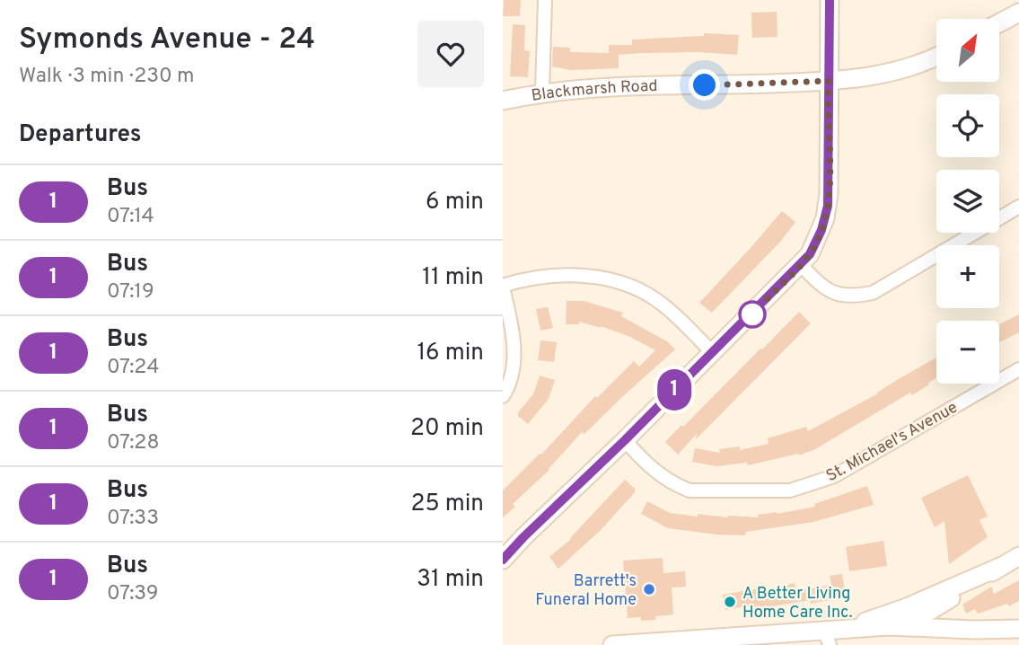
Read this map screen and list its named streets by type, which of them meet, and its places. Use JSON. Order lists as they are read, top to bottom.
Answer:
{
  "streets": {
    "street": ["Blackmarsh Road", "St. Michael's Avenue"]
  },
  "places": ["Barrett's Funeral Home", "A Better Living Home Care Inc."],
  "lines": ["bus line 1"],
  "north": "top right",
  "page": {
    "heading": [
      ["Symonds Avenue - 24", "Walk · 3 min · 230 m"],
      "Departures"
    ],
    "on_map": "1",
    "map_buttons": ["+", "−"],
    "list": [
      {
        "mark": "1",
        "name": "Bus",
        "note": "07:14",
        "value": "6 min"
      },
      {
        "mark": "1",
        "name": "Bus",
        "note": "07:19",
        "value": "11 min"
      },
      {
        "mark": "1",
        "name": "Bus",
        "note": "07:24",
        "value": "16 min"
      },
      {
        "mark": "1",
        "name": "Bus",
        "note": "07:28",
        "value": "20 min"
      },
      {
        "mark": "1",
        "name": "Bus",
        "note": "07:33",
        "value": "25 min"
      },
      {
        "mark": "1",
        "name": "Bus",
        "note": "07:39",
        "value": "31 min"
      }
    ]
  }
}
